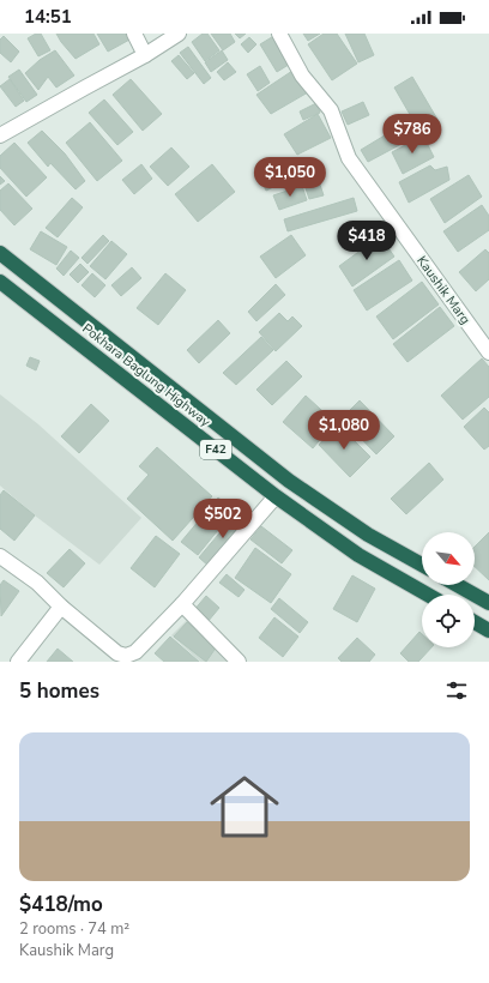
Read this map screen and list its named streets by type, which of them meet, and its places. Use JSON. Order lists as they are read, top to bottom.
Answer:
{
  "streets": {
    "highway": ["Pokhara Baglung Highway", "F42"],
    "street": ["Kaushik Marg"]
  },
  "north": "bottom right",
  "page": {
    "status": "14:51",
    "price": [
      "$786",
      "$1,050",
      "$418",
      "$1,080",
      "$502"
    ],
    "heading": "5 homes",
    "list": [
      {
        "name": "$418/mo",
        "note": "2 rooms · 74 m² · Kaushik Marg"
      }
    ]
  }
}
